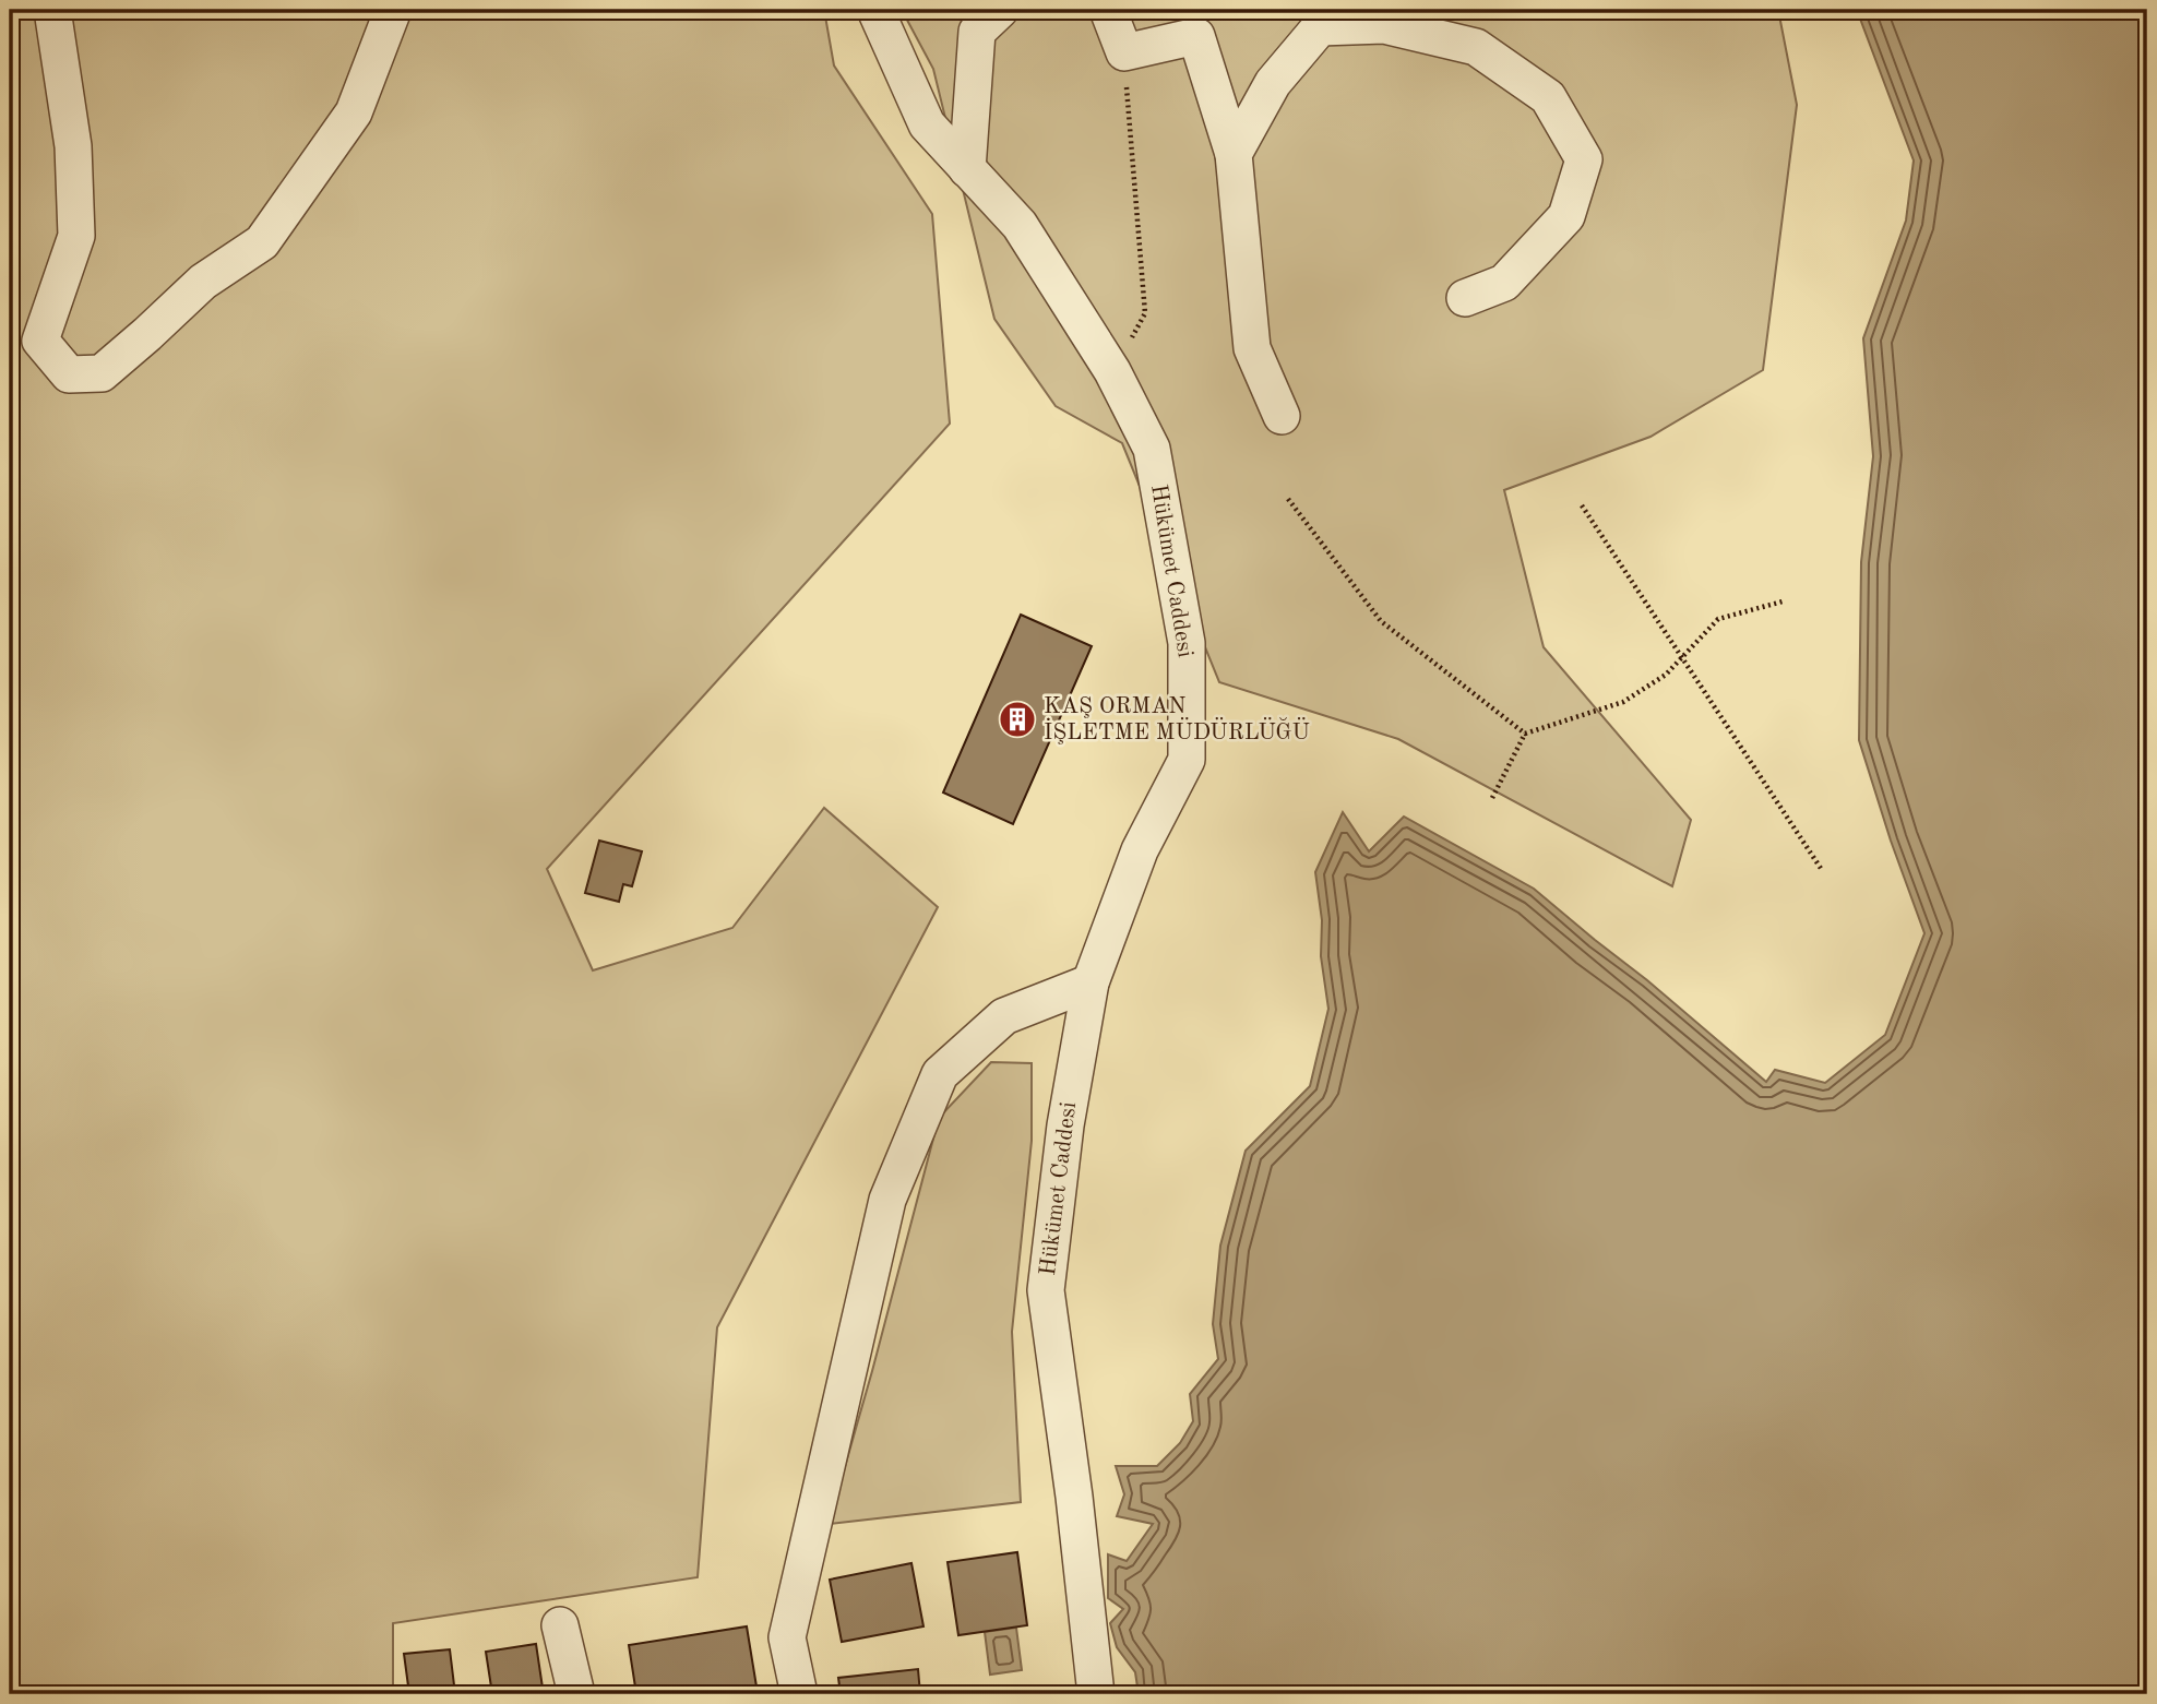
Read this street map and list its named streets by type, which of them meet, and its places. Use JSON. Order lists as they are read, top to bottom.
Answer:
{
  "streets": {
    "street": ["Hükümet Caddesi"]
  },
  "places": {
    "building": ["KAŞ ORMAN İŞLETME MÜDÜRLÜĞÜ"]
  }
}
